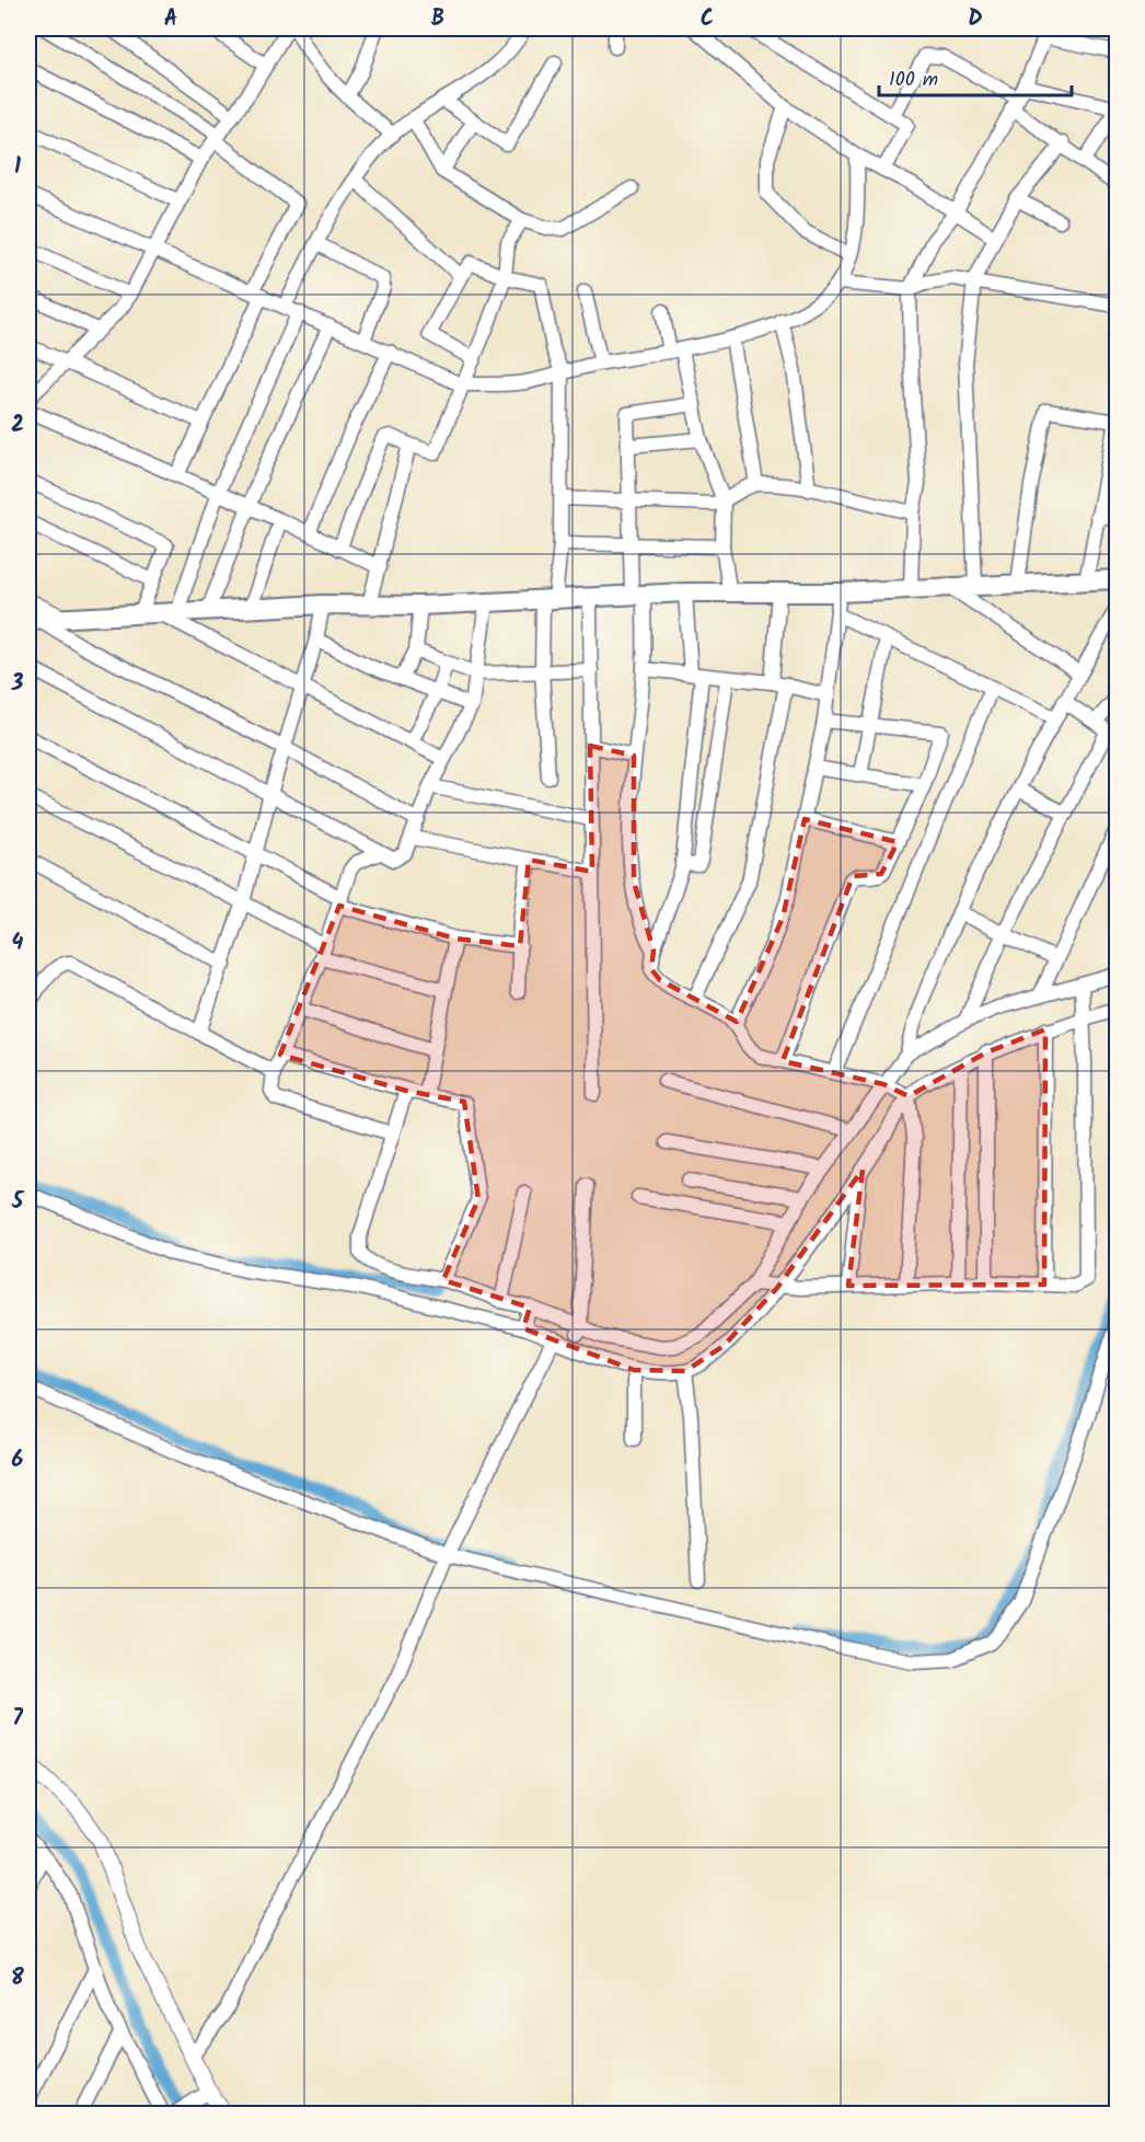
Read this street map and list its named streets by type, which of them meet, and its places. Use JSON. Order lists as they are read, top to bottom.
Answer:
{
  "scale_bar": "100 m",
  "grid": {
    "columns": [
      "A",
      "B",
      "C",
      "D"
    ],
    "rows": [
      "1",
      "2",
      "3",
      "4",
      "5",
      "6",
      "7",
      "8"
    ]
  }
}
